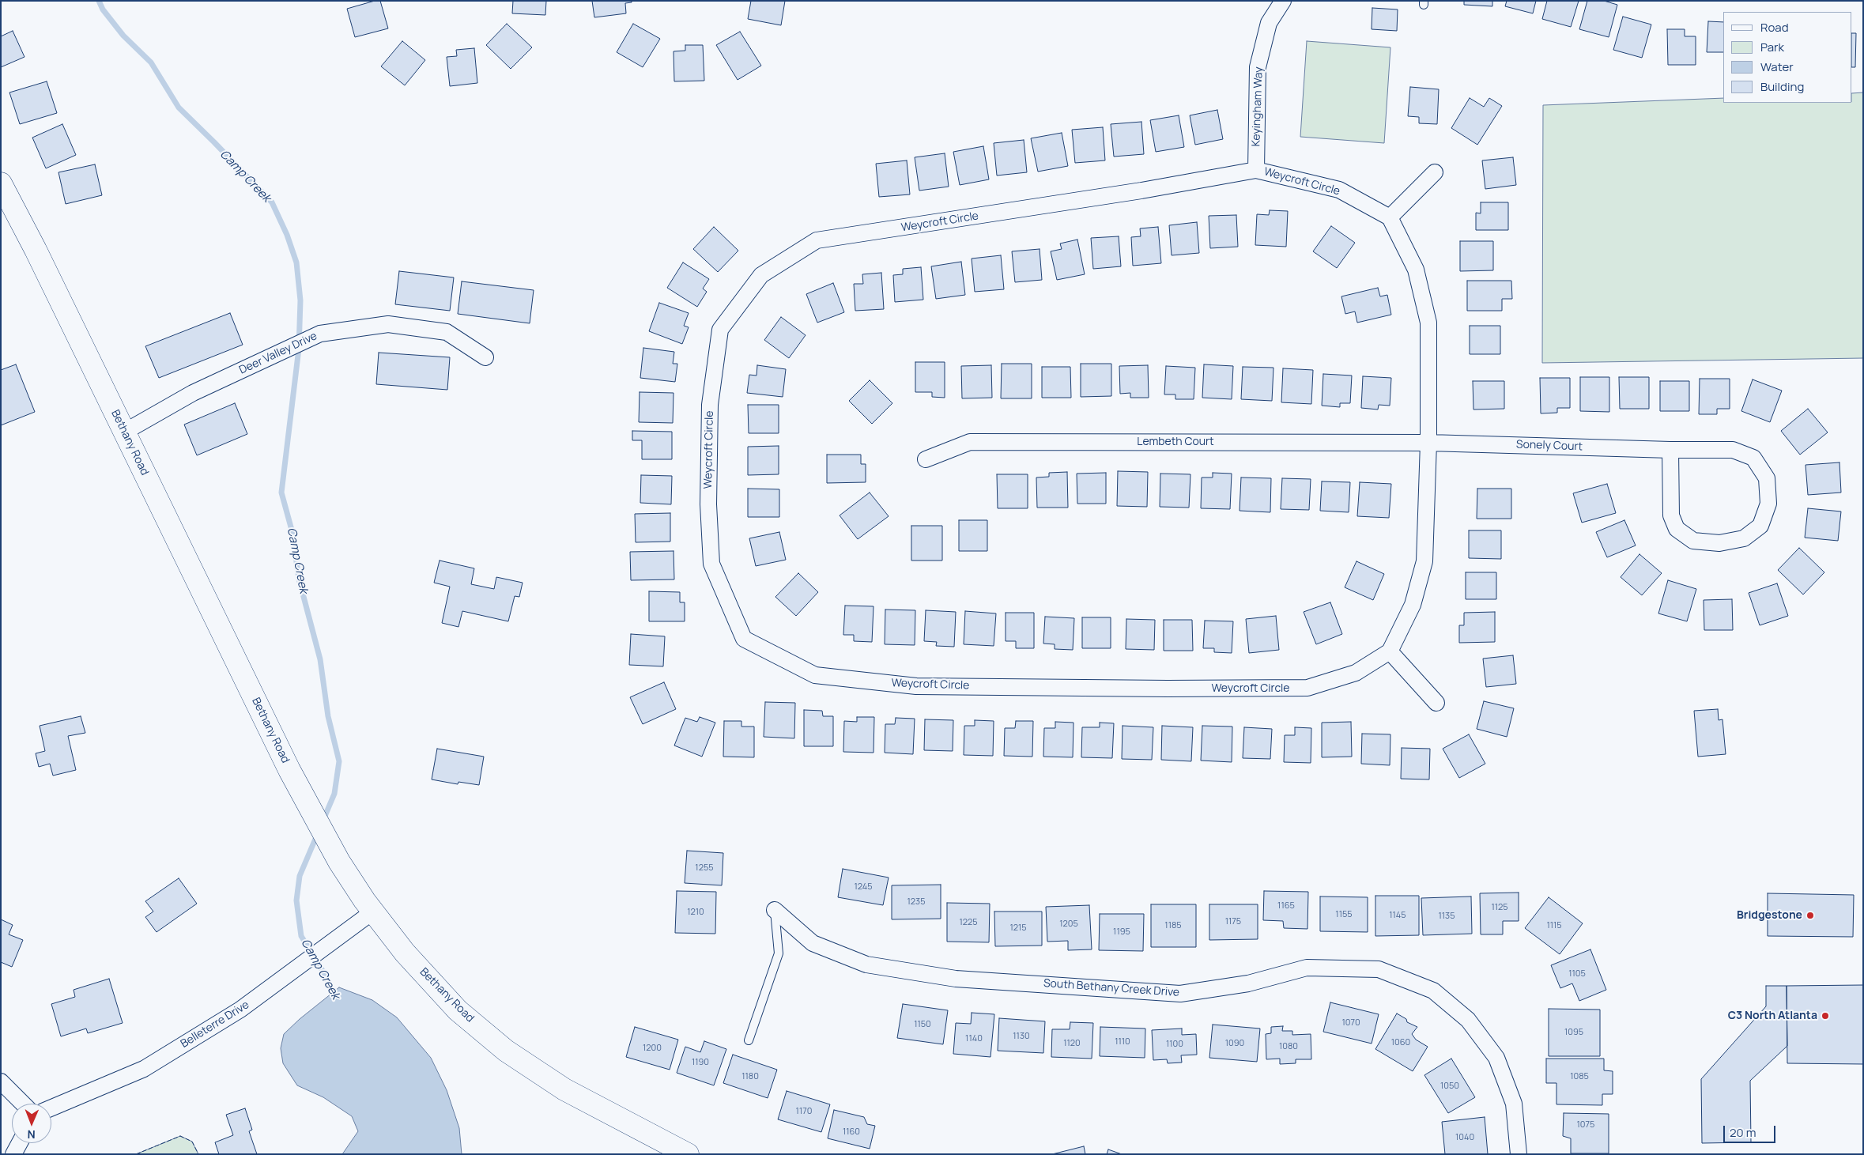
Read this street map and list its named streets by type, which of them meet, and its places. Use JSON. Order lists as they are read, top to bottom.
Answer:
{
  "streets": {
    "street": [
      "Keyingham Way",
      "Weycroft Circle",
      "Deer Valley Drive",
      "Lembeth Court",
      "Bethany Road",
      "Sonely Court",
      "South Bethany Creek Drive",
      "Belleterre Drive"
    ]
  },
  "crossings": [
    ["Keyingham Way", "Weycroft Circle"],
    ["Deer Valley Drive", "Bethany Road"],
    ["Lembeth Court", "Sonely Court"],
    ["Bethany Road", "Belleterre Drive"]
  ],
  "water": ["Camp Creek"],
  "places": ["Bridgestone", "C3 North Atlanta"],
  "house_numbers": [
    "1255",
    "1245",
    "1235",
    "1165",
    "1125",
    "1210",
    "1155",
    "1145",
    "1135",
    "1175",
    "1225",
    "1205",
    "1185",
    "1115",
    "1215",
    "1195",
    "1105",
    "1070",
    "1150",
    "1095",
    "1130",
    "1140",
    "1110",
    "1060",
    "1120",
    "1090",
    "1100",
    "1080",
    "1200",
    "1190",
    "1180",
    "1085",
    "1050",
    "1170",
    "1075",
    "1160",
    "1040"
  ],
  "legend": [
    "Road",
    "Park",
    "Water",
    "Building"
  ],
  "scale_bar": "20 m",
  "north": "bottom"
}
